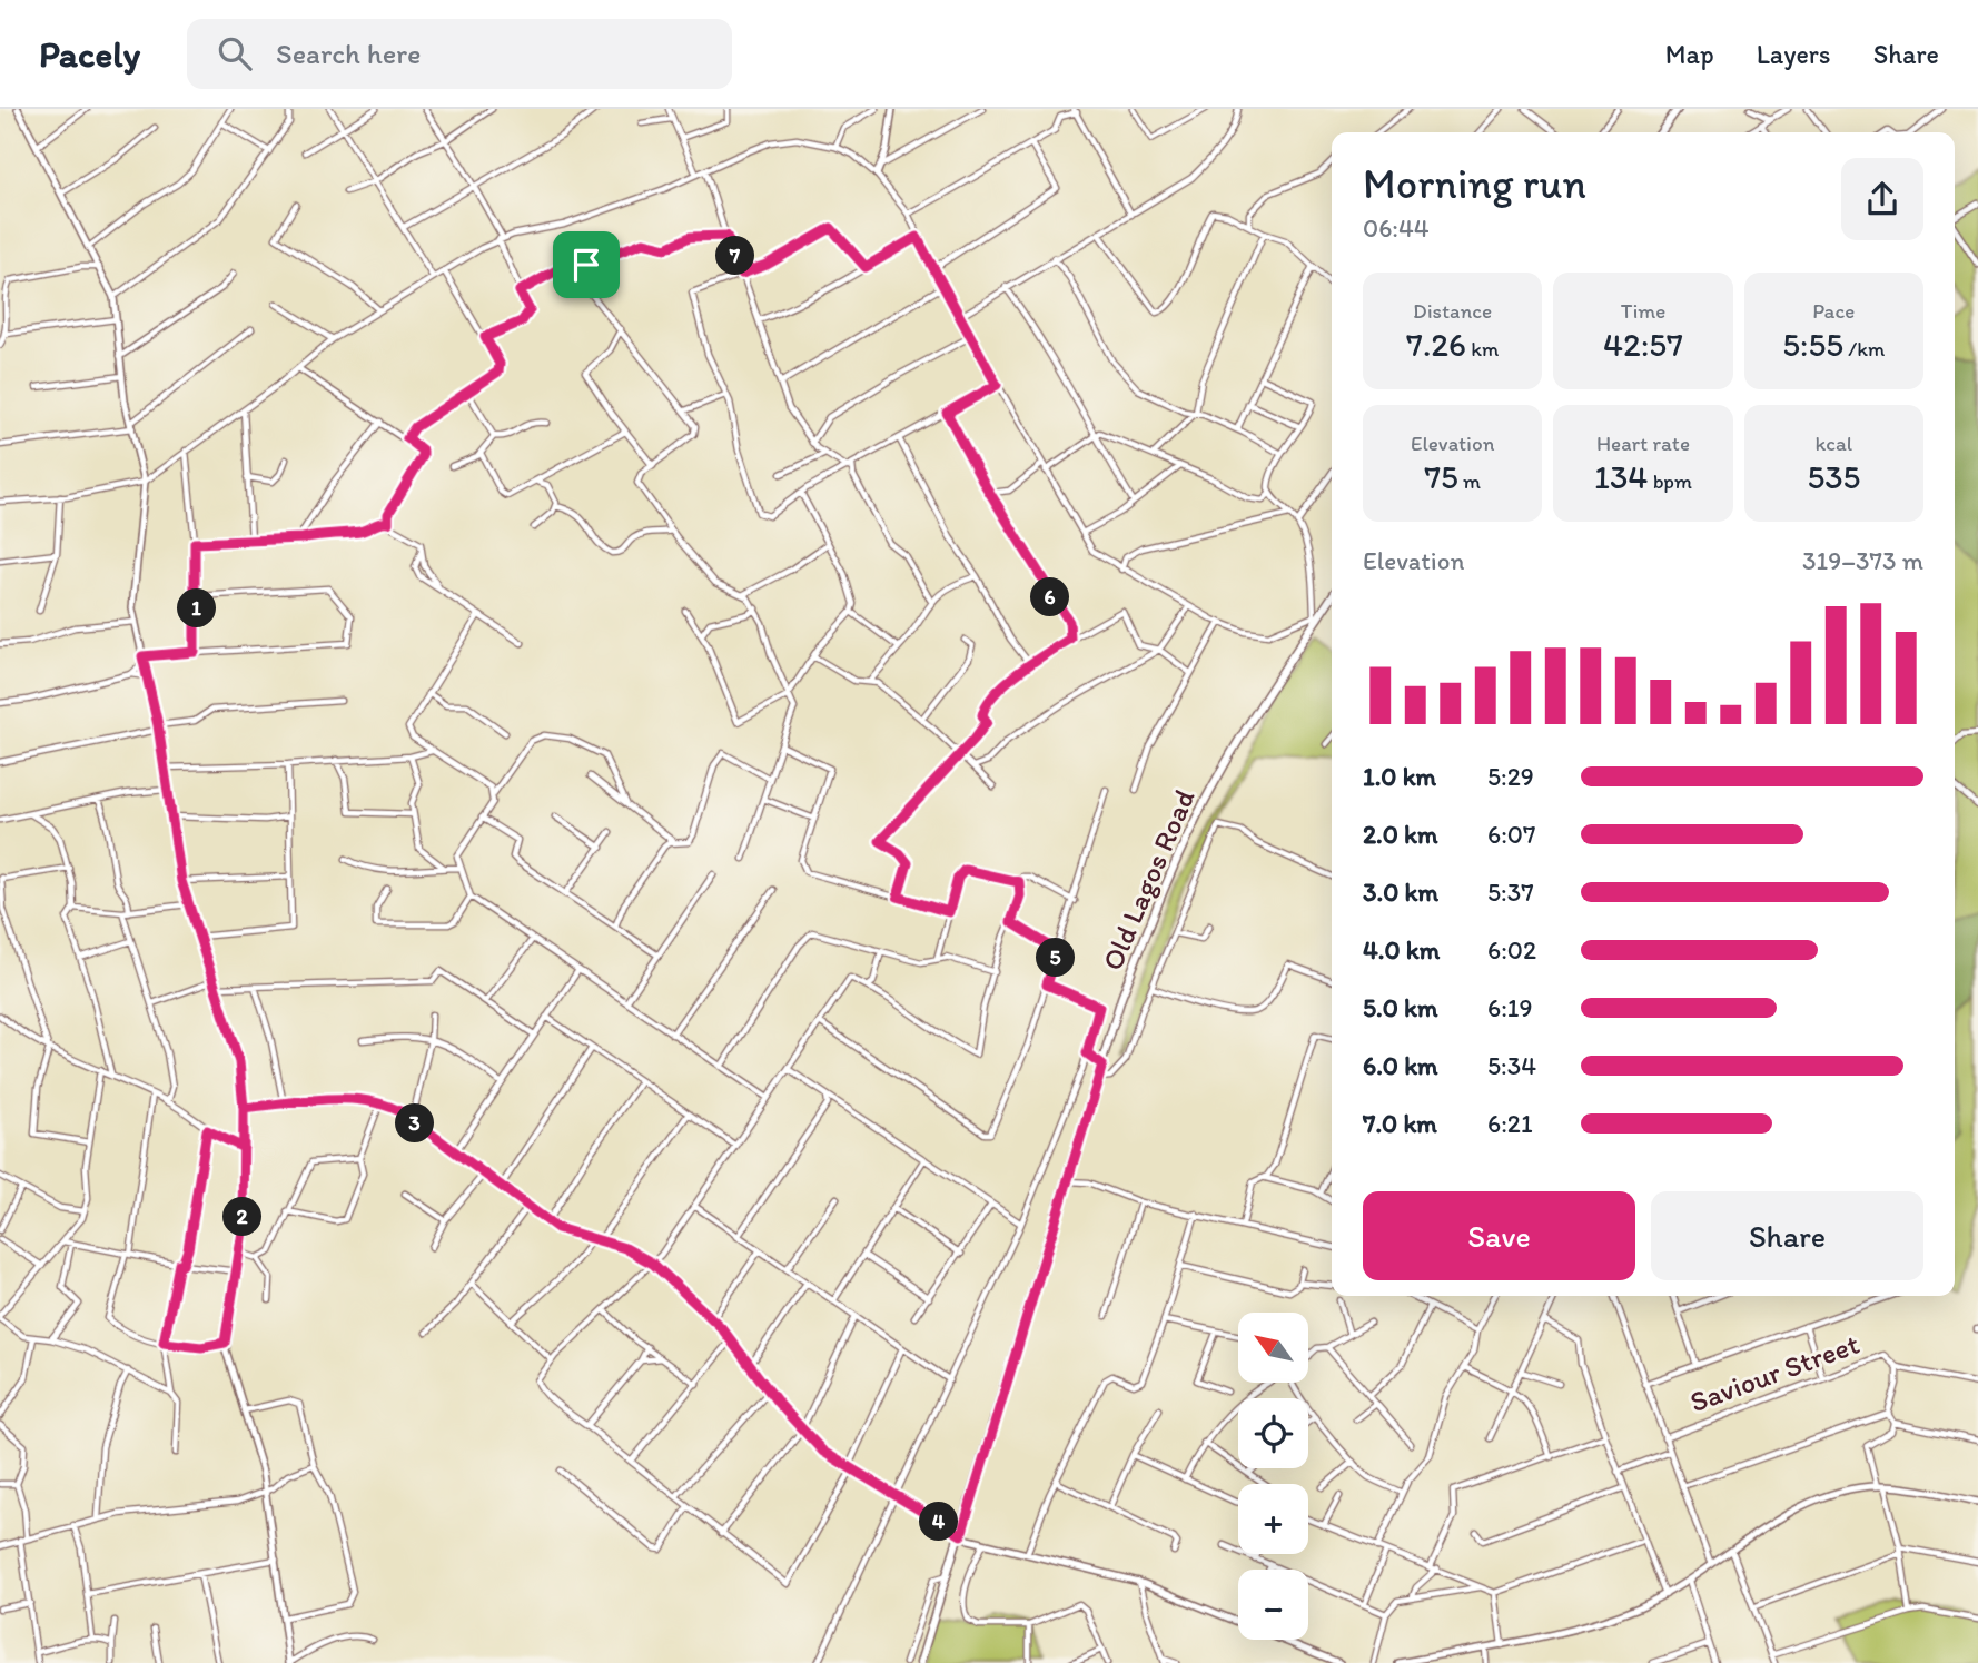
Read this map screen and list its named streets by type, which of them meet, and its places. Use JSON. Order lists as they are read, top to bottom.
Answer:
{
  "streets": {
    "main road": ["Old Lagos Road"],
    "street": ["Saviour Street"]
  },
  "north": "top left",
  "page": {
    "header": "Pacely",
    "search": "Search here",
    "nav": ["Map", "Layers", "Share"],
    "heading": ["Morning run", "06:44"],
    "pins": [
      "7",
      "6",
      "1",
      "5",
      "3",
      "2",
      "4"
    ],
    "stats": [
      ["Distance", "7.26 km"],
      ["Time", "42:57"],
      ["Pace", "5:55 /km"],
      ["Elevation", "75 m"],
      ["Heart rate", "134 bpm"],
      ["kcal", "535"]
    ],
    "chart": ["Elevation", "319–373 m"],
    "list": [
      {
        "name": "1.0 km",
        "note": "5:29"
      },
      {
        "name": "2.0 km",
        "note": "6:07"
      },
      {
        "name": "3.0 km",
        "note": "5:37"
      },
      {
        "name": "4.0 km",
        "note": "6:02"
      },
      {
        "name": "5.0 km",
        "note": "6:19"
      },
      {
        "name": "6.0 km",
        "note": "5:34"
      },
      {
        "name": "7.0 km",
        "note": "6:21"
      }
    ],
    "buttons": ["Save", "Share"],
    "map_buttons": ["+", "−"]
  }
}
